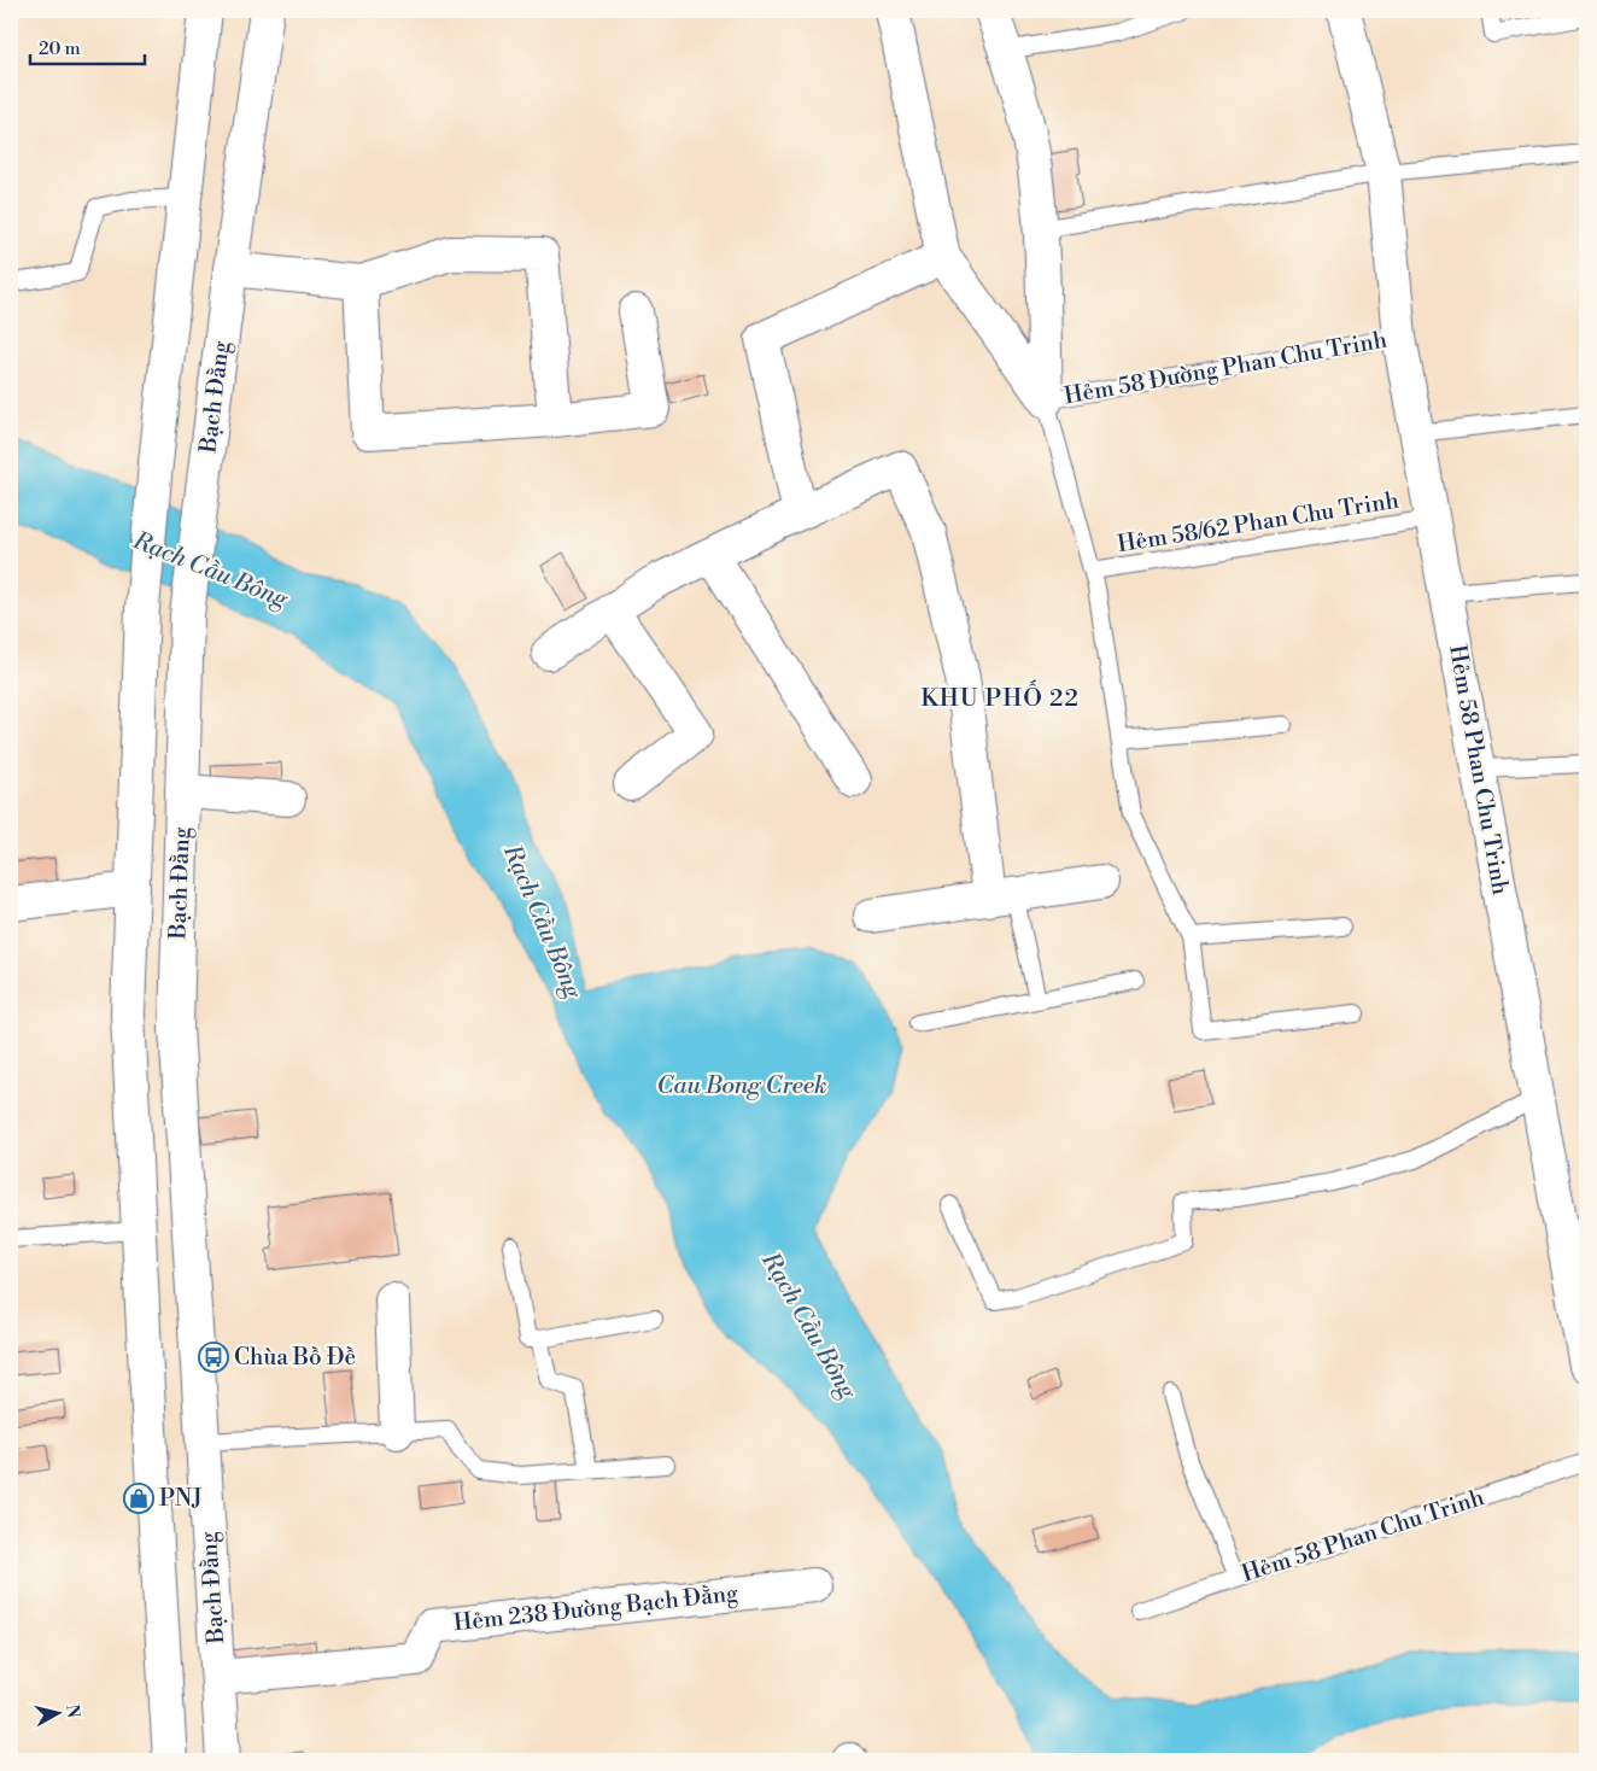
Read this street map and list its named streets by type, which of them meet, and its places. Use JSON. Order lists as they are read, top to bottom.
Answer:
{
  "streets": {
    "street": [
      "Hẻm 58 Đường Phan Chu Trinh",
      "Bạch Đằng",
      "Hẻm 58 Phan Chu Trinh",
      "Hẻm 238 Đường Bạch Đằng"
    ],
    "lane": ["Hẻm 58/62 Phan Chu Trinh"]
  },
  "crossings": [
    ["Hẻm 58 Đường Phan Chu Trinh", "Hẻm 58 Phan Chu Trinh"],
    ["Bạch Đằng", "Hẻm 238 Đường Bạch Đằng"],
    ["Hẻm 58/62 Phan Chu Trinh", "Hẻm 58 Phan Chu Trinh"]
  ],
  "districts": ["KHU PHỐ 22"],
  "water": ["Rạch Cầu Bông", "Cau Bong Creek"],
  "places": {
    "bus stop": ["Chùa Bồ Đề"],
    "shop": ["PNJ"]
  },
  "scale_bar": "20 m",
  "north": "right"
}
